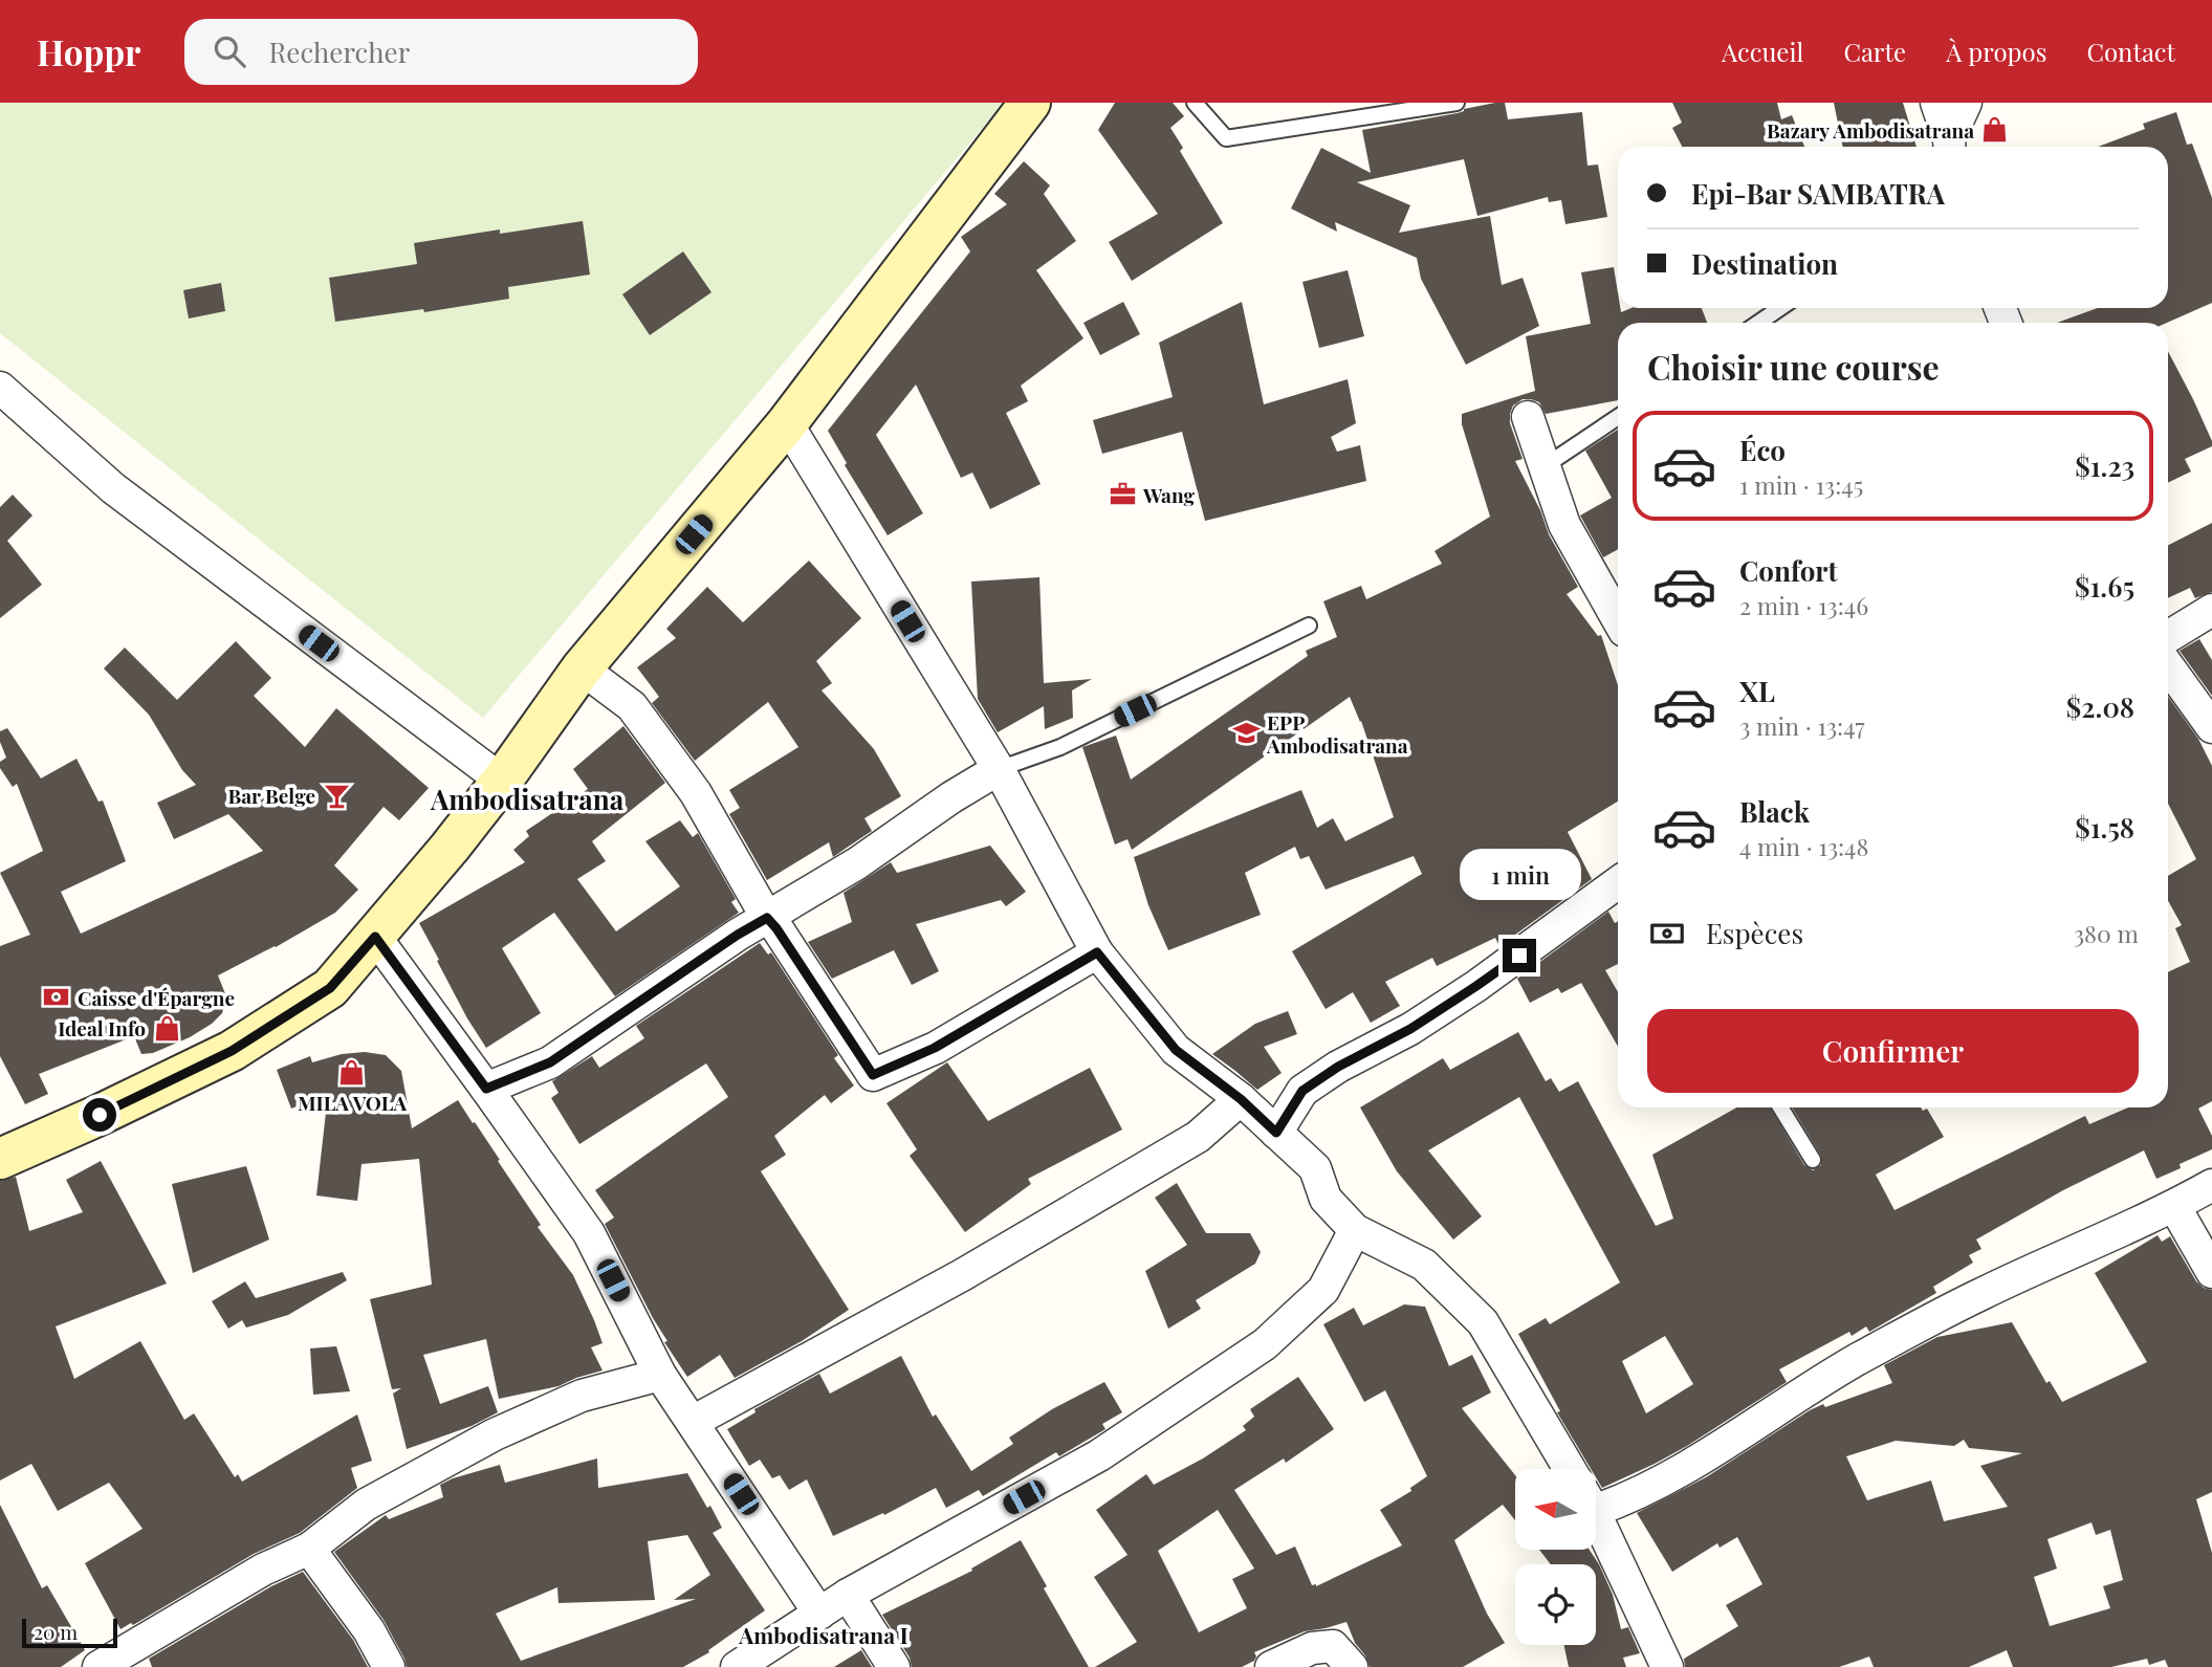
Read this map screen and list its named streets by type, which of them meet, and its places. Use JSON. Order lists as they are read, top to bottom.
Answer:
{
  "districts": ["Ambodisatrana", "Ambodisatrana I"],
  "places": {
    "shop": ["Bazary Ambodisatrana", "Ideal Info", "MILA VOLA"],
    "office": ["Wang"],
    "school or university": ["EPP Ambodisatrana"],
    "bar": ["Bar Belge"],
    "bank": ["Caisse d'Épargne"]
  },
  "scale_bar": "20 m",
  "north": "left",
  "page": {
    "header": "Hoppr",
    "search": "Rechercher",
    "nav": [
      "Accueil",
      "Carte",
      "À propos",
      "Contact"
    ],
    "banner": ["Epi-Bar SAMBATRA", "Destination"],
    "heading": "Choisir une course",
    "list": [
      {
        "name": "Éco",
        "note": "1 min · 13:45",
        "value": "$1.23"
      },
      {
        "name": "Confort",
        "note": "2 min · 13:46",
        "value": "$1.65"
      },
      {
        "name": "XL",
        "note": "3 min · 13:47",
        "value": "$2.08"
      },
      {
        "name": "Black",
        "note": "4 min · 13:48",
        "value": "$1.58"
      }
    ],
    "bubble": "1 min",
    "pay": ["Espèces", "380 m"],
    "buttons": "Confirmer",
    "scale": "20 m"
  }
}
